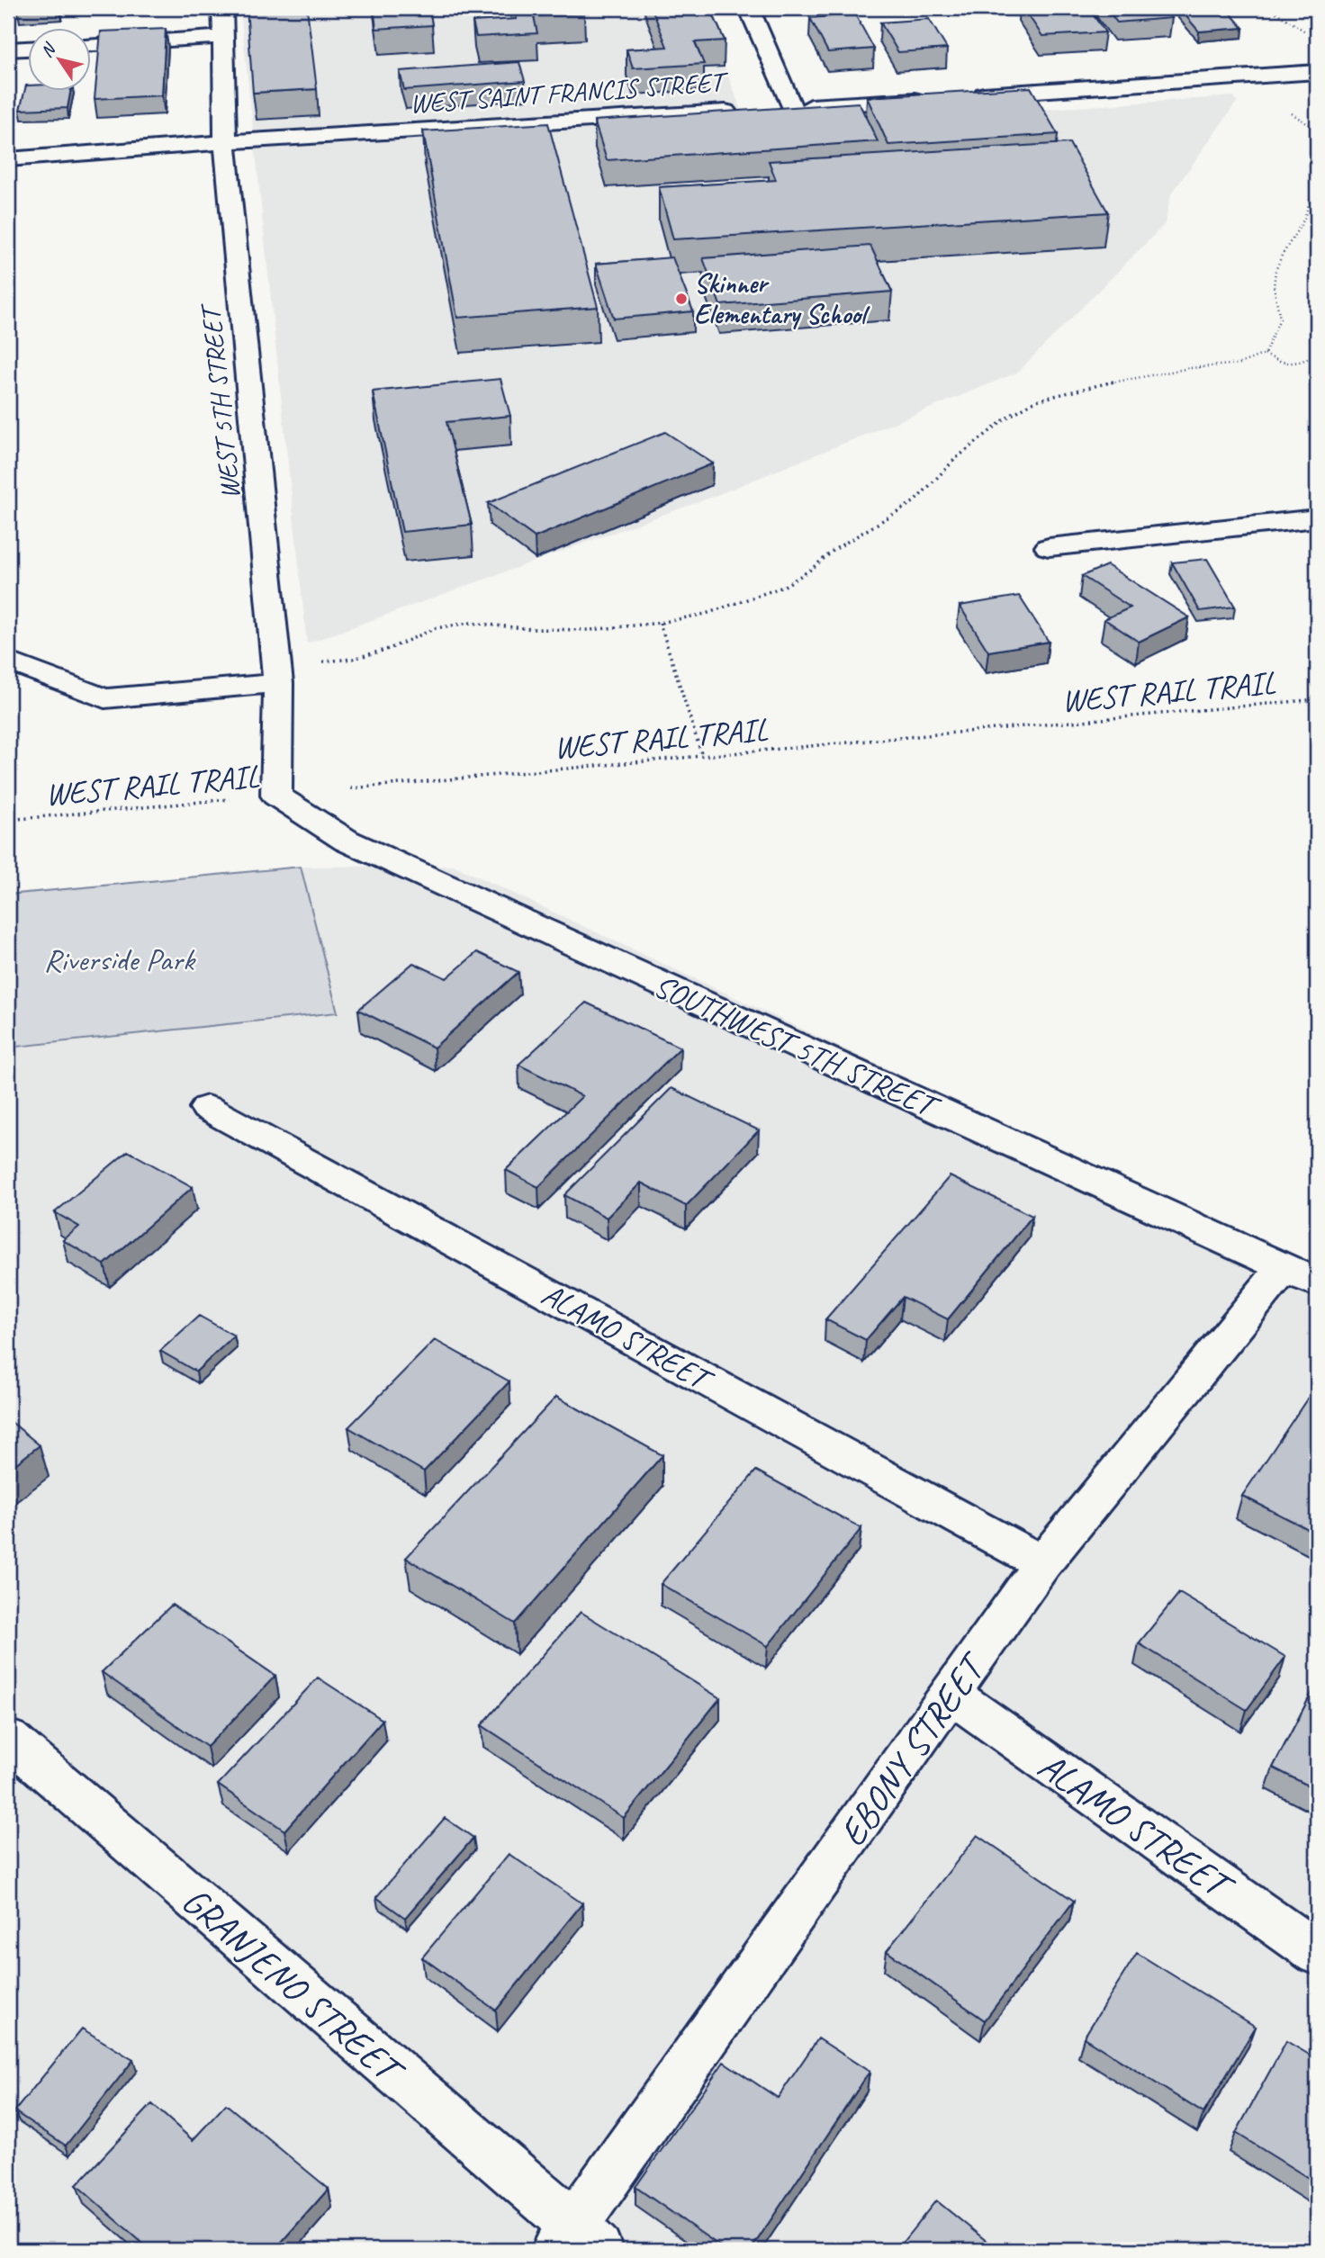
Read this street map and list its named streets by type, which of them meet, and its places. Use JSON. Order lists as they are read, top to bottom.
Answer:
{
  "streets": {
    "street": [
      "WEST SAINT FRANCIS STREET",
      "WEST 5TH STREET",
      "SOUTHWEST 5TH STREET",
      "ALAMO STREET",
      "EBONY STREET",
      "GRANJENO STREET"
    ],
    "path": ["WEST RAIL TRAIL"]
  },
  "crossings": [
    ["WEST SAINT FRANCIS STREET", "WEST 5TH STREET"],
    ["WEST 5TH STREET", "WEST RAIL TRAIL"],
    ["WEST 5TH STREET", "SOUTHWEST 5TH STREET"],
    ["WEST RAIL TRAIL", "SOUTHWEST 5TH STREET"],
    ["SOUTHWEST 5TH STREET", "EBONY STREET"],
    ["ALAMO STREET", "EBONY STREET"],
    ["EBONY STREET", "GRANJENO STREET"]
  ],
  "parks": ["Riverside Park"],
  "places": ["Skinner Elementary School"],
  "north": "top left"
}
